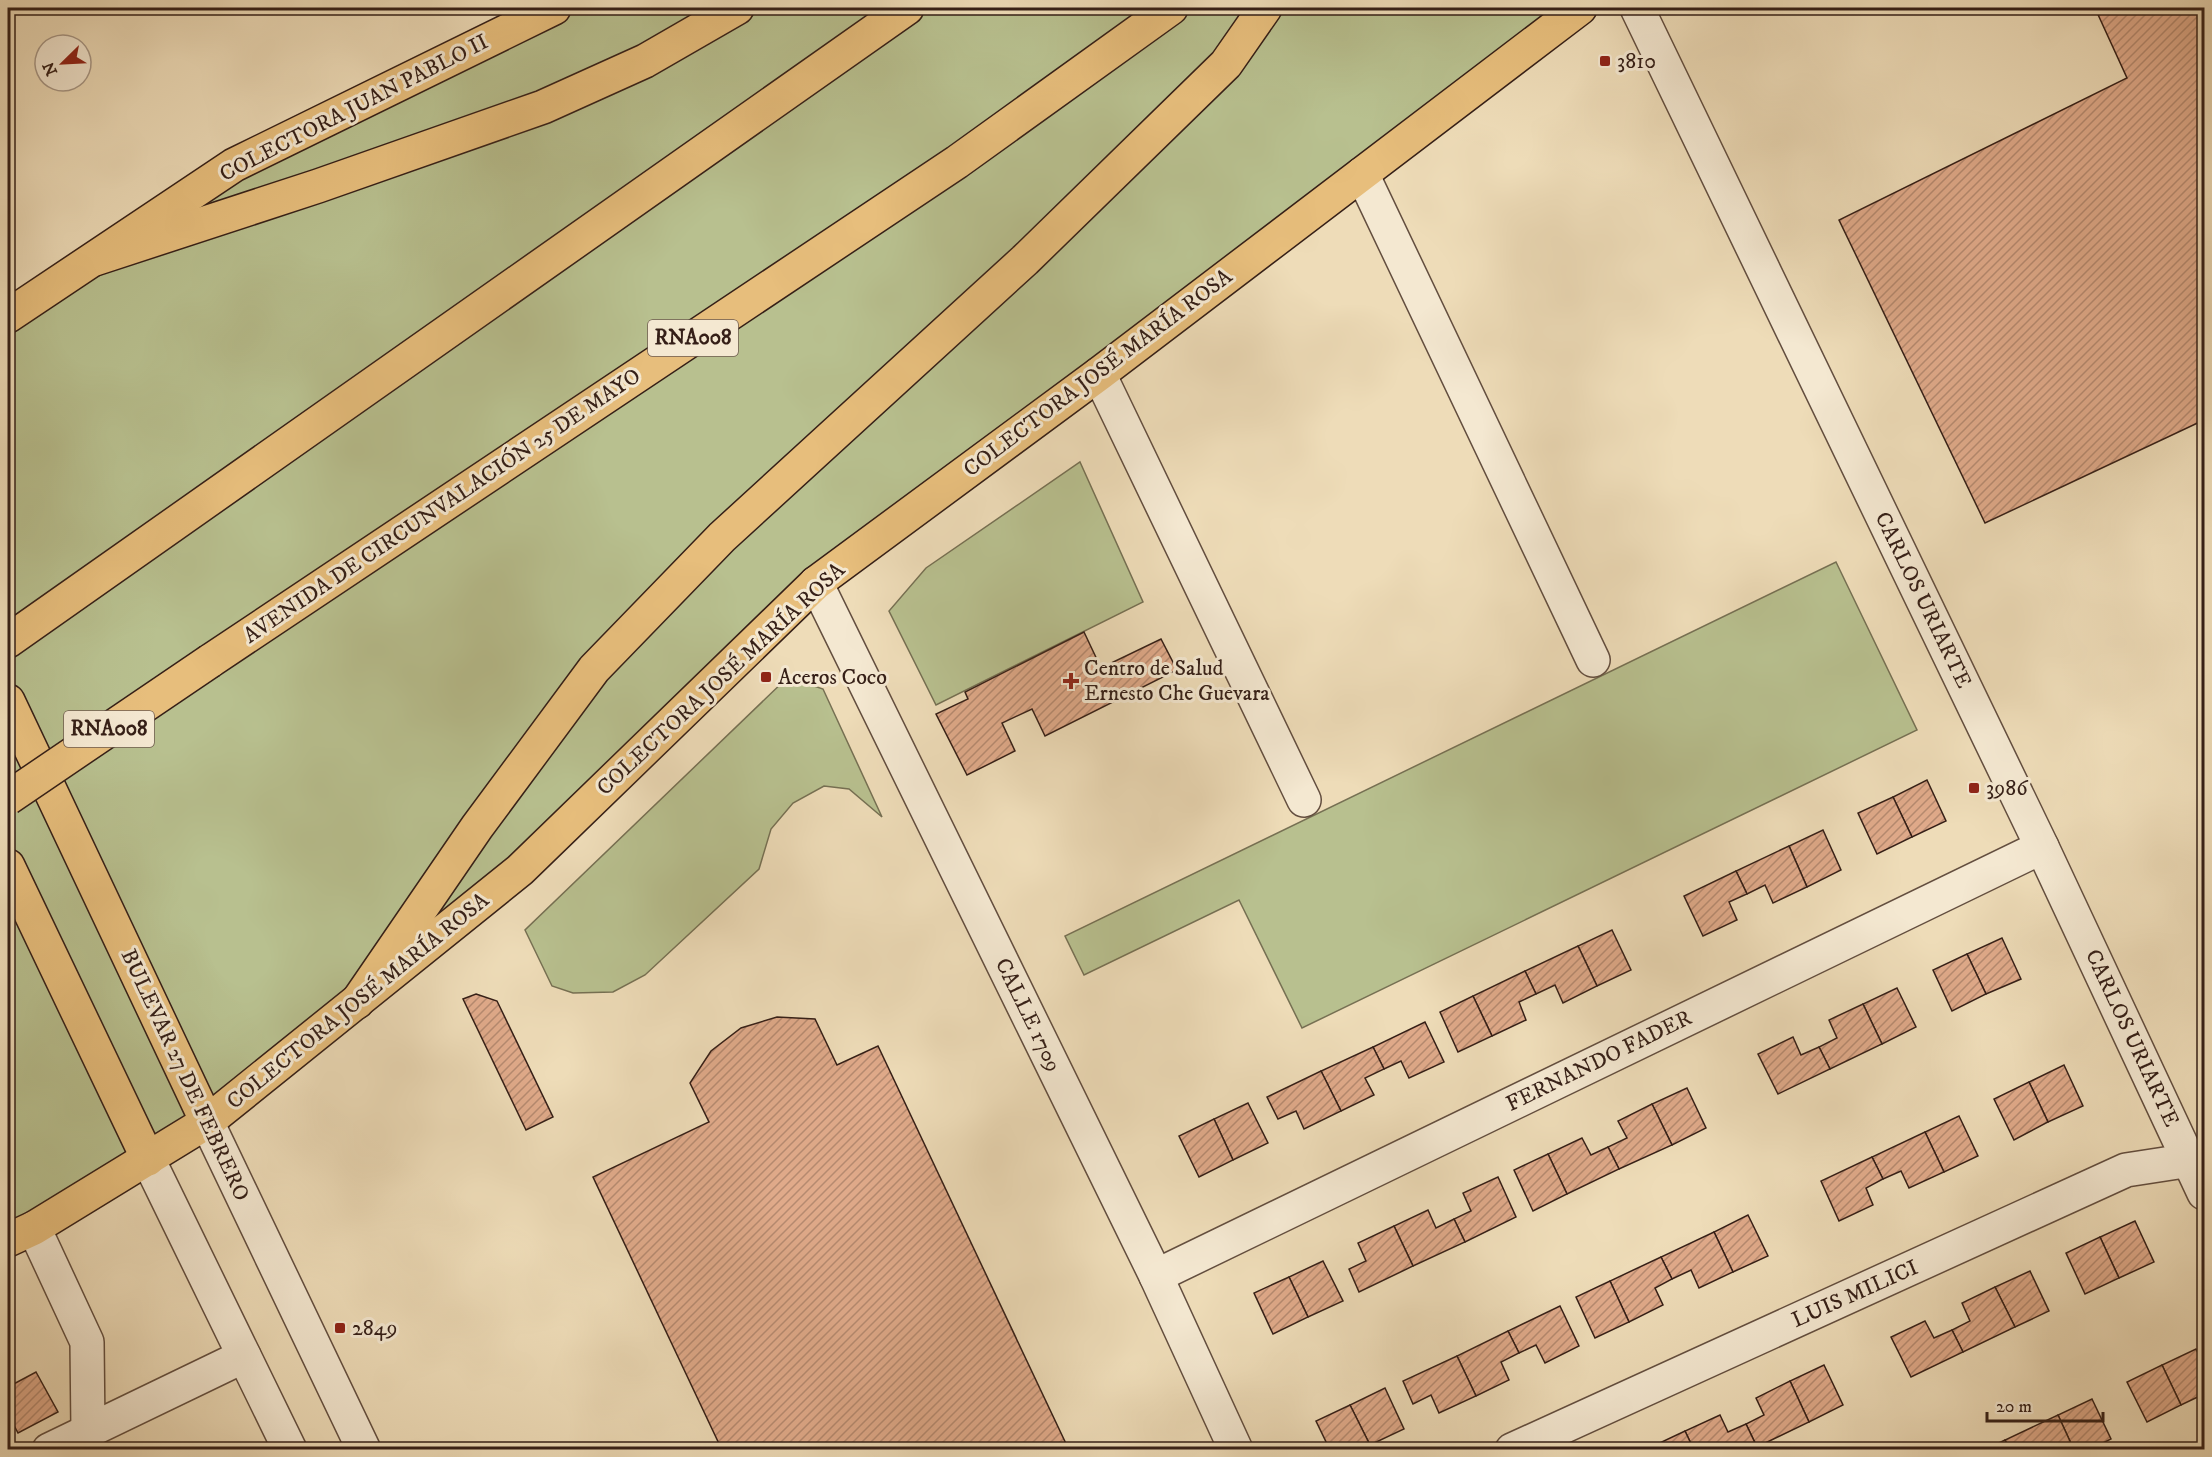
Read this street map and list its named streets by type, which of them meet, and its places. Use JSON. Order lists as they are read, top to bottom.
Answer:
{
  "streets": {
    "main road": [
      "COLECTORA JUAN PABLO II",
      "RNA008",
      "COLECTORA JOSÉ MARÍA ROSA",
      "AVENIDA DE CIRCUNVALACIÓN 25 DE MAYO",
      "BULEVAR 27 DE FEBRERO"
    ],
    "street": [
      "CARLOS URIARTE",
      "CALLE 1709",
      "FERNANDO FADER",
      "LUIS MILICI"
    ]
  },
  "crossings": [
    ["COLECTORA JOSÉ MARÍA ROSA", "CALLE 1709"],
    ["COLECTORA JOSÉ MARÍA ROSA", "BULEVAR 27 DE FEBRERO"],
    ["CARLOS URIARTE", "FERNANDO FADER"],
    ["CARLOS URIARTE", "LUIS MILICI"],
    ["CALLE 1709", "FERNANDO FADER"]
  ],
  "places": {
    "transit": [
      "3810",
      "Aceros Coco",
      "3986",
      "2849"
    ],
    "health": ["Centro de Salud Ernesto Che Guevara"]
  },
  "scale_bar": "20 m",
  "north": "bottom left"
}
